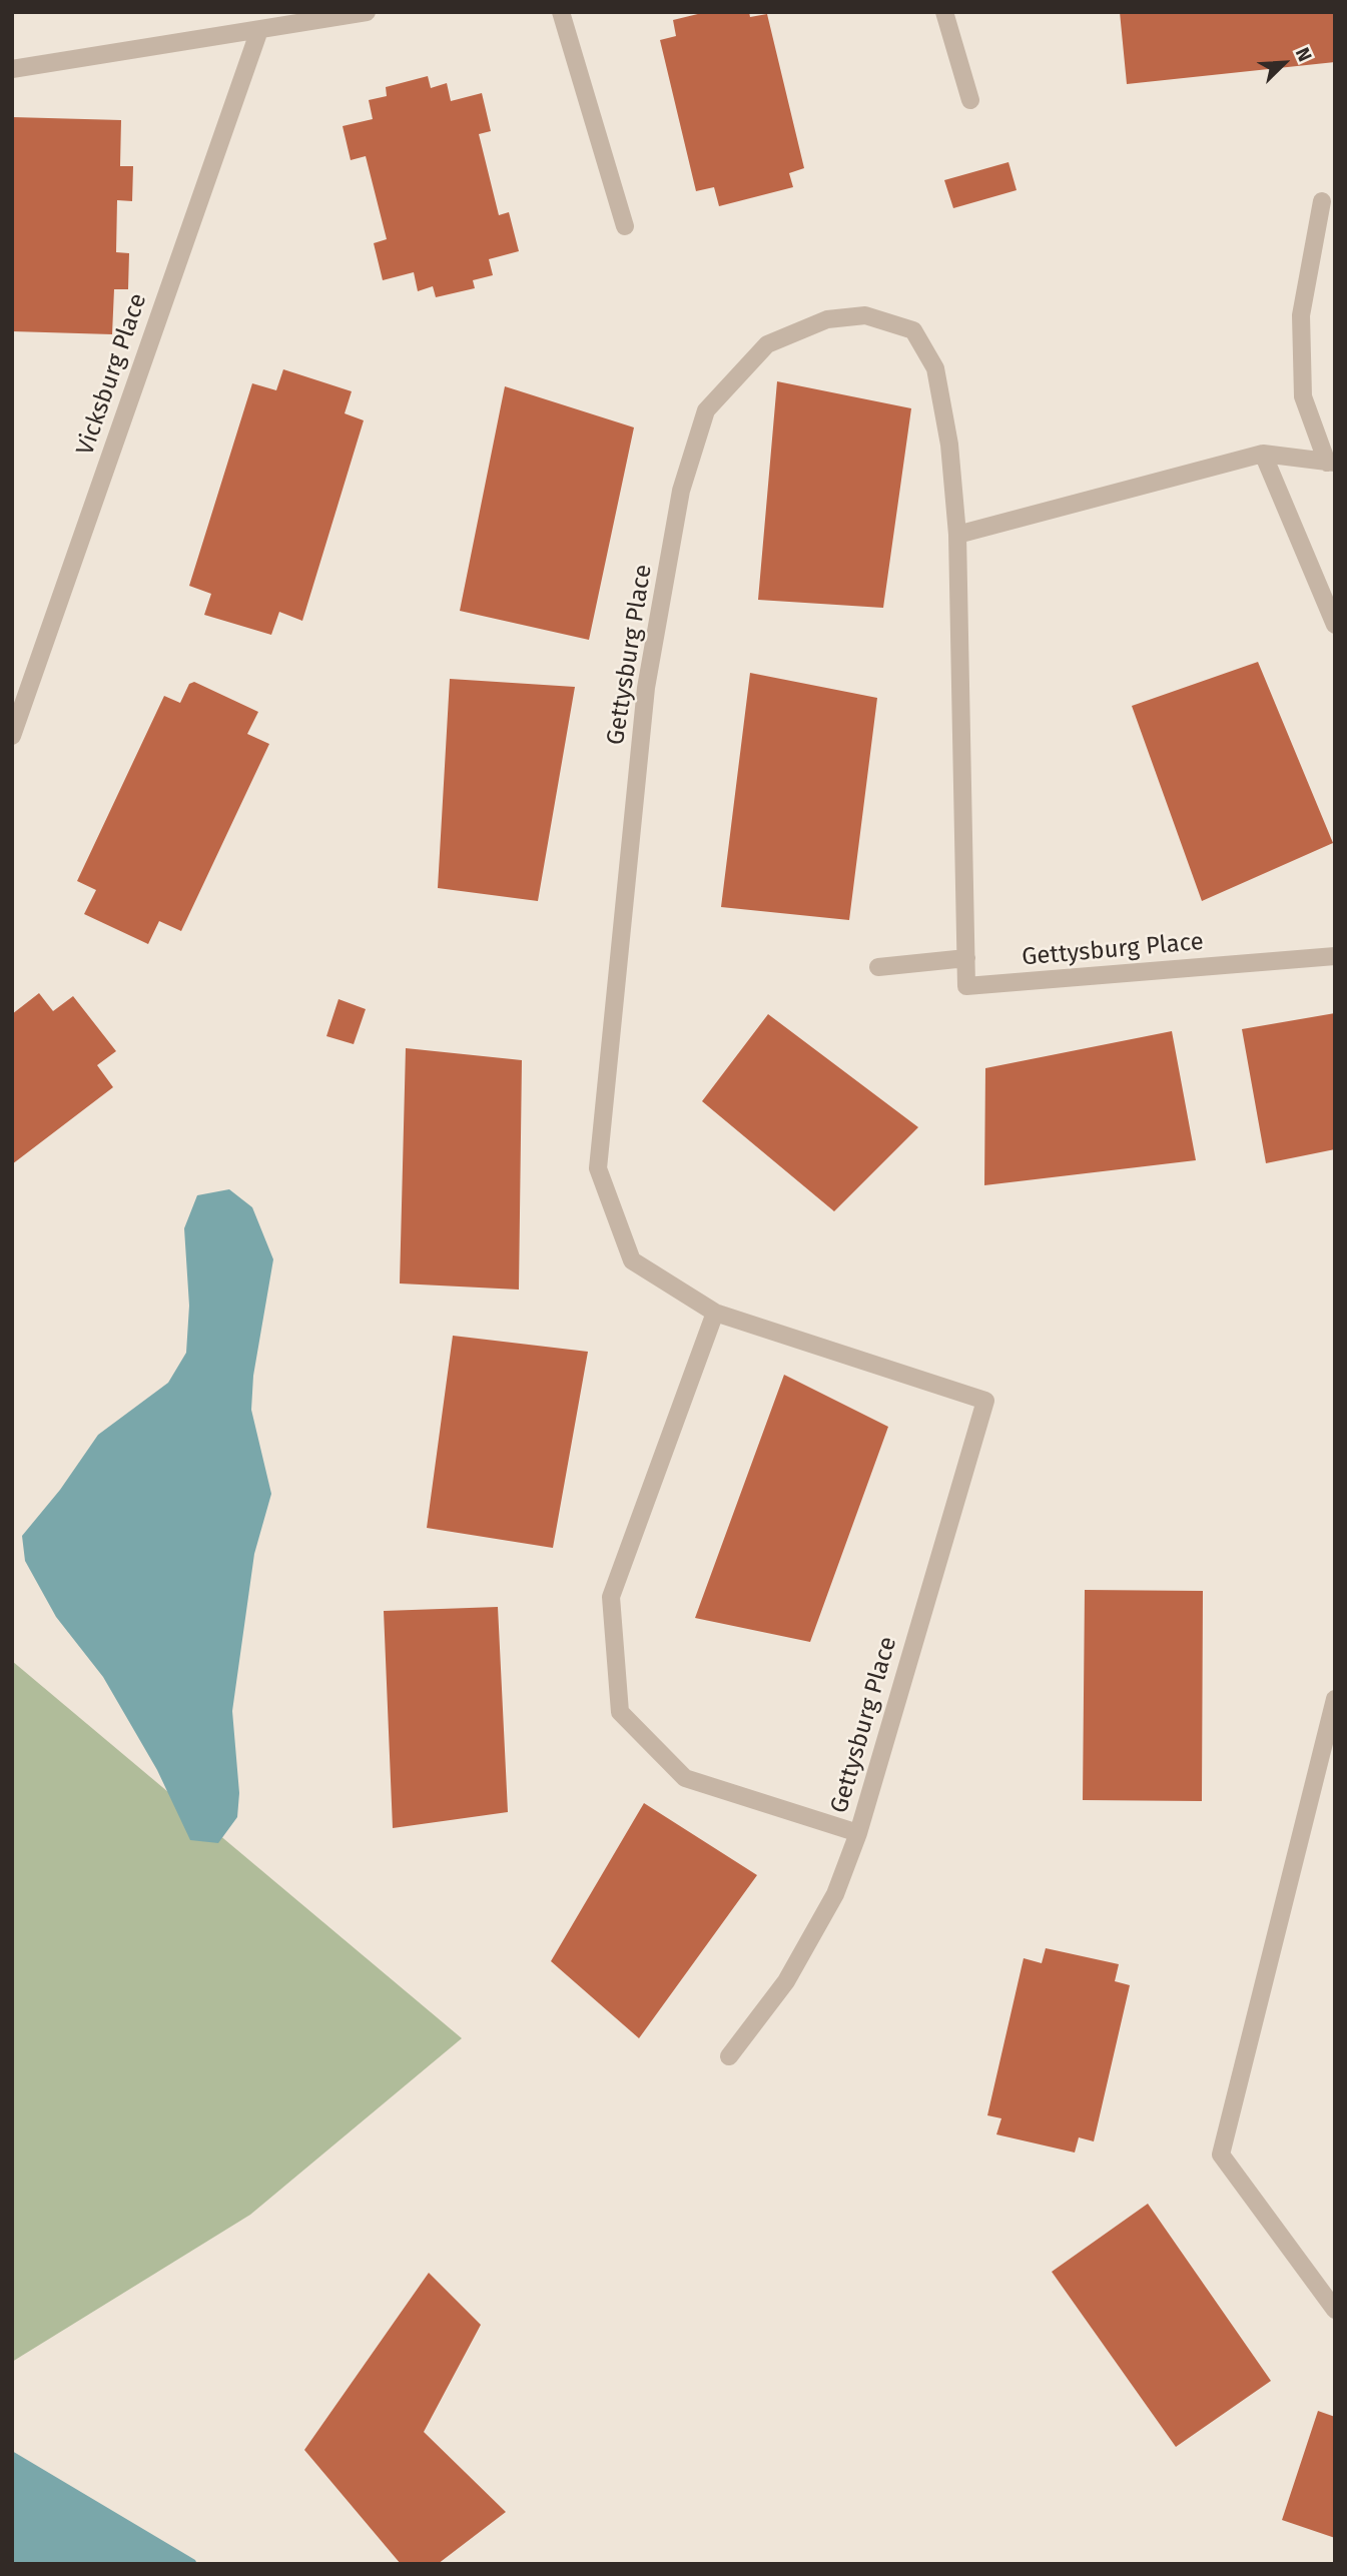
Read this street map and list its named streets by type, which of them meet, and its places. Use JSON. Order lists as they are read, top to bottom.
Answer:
{
  "streets": {
    "street": ["Vicksburg Place", "Gettysburg Place"]
  },
  "north": "top right"
}
